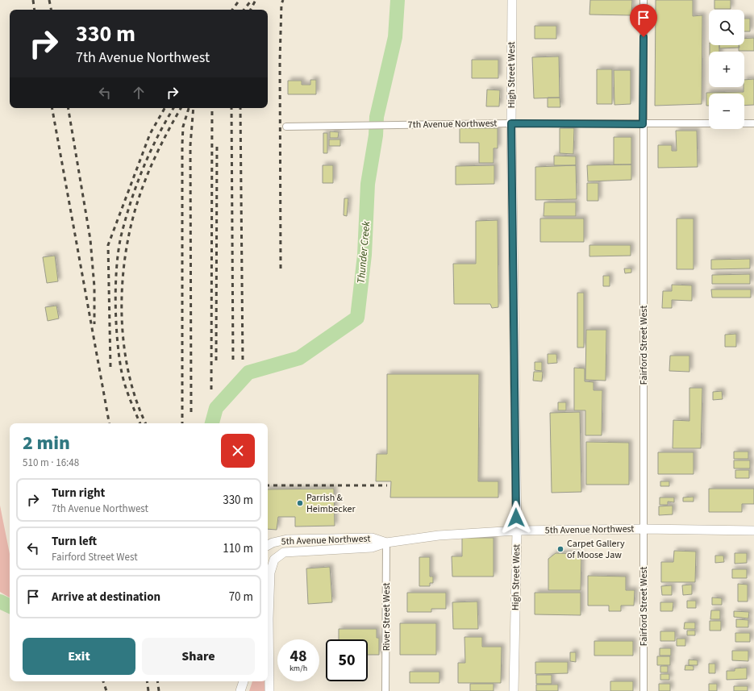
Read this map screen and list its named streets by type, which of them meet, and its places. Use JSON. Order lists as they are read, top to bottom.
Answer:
{
  "streets": {
    "street": [
      "High Street West",
      "7th Avenue Northwest",
      "Fairford Street West",
      "5th Avenue Northwest",
      "River Street West"
    ]
  },
  "crossings": [
    ["High Street West", "7th Avenue Northwest"],
    ["High Street West", "5th Avenue Northwest"],
    ["7th Avenue Northwest", "Fairford Street West"],
    ["Fairford Street West", "5th Avenue Northwest"],
    ["5th Avenue Northwest", "River Street West"]
  ],
  "water": ["Thunder Creek"],
  "places": ["Parrish & Heimbecker", "Carpet Gallery of Moose Jaw"],
  "page": {
    "map_buttons": ["+", "−"],
    "turn": ["330 m", "7th Avenue Northwest"],
    "heading": ["2 min", "510 m · 16:48"],
    "list": [
      {
        "name": "Turn right",
        "note": "7th Avenue Northwest",
        "value": "330 m"
      },
      {
        "name": "Turn left",
        "note": "Fairford Street West",
        "value": "110 m"
      },
      {
        "name": "Arrive at destination",
        "value": "70 m"
      }
    ],
    "buttons": ["Exit", "Share"],
    "speed": "48 km/h",
    "limit": "50"
  }
}
